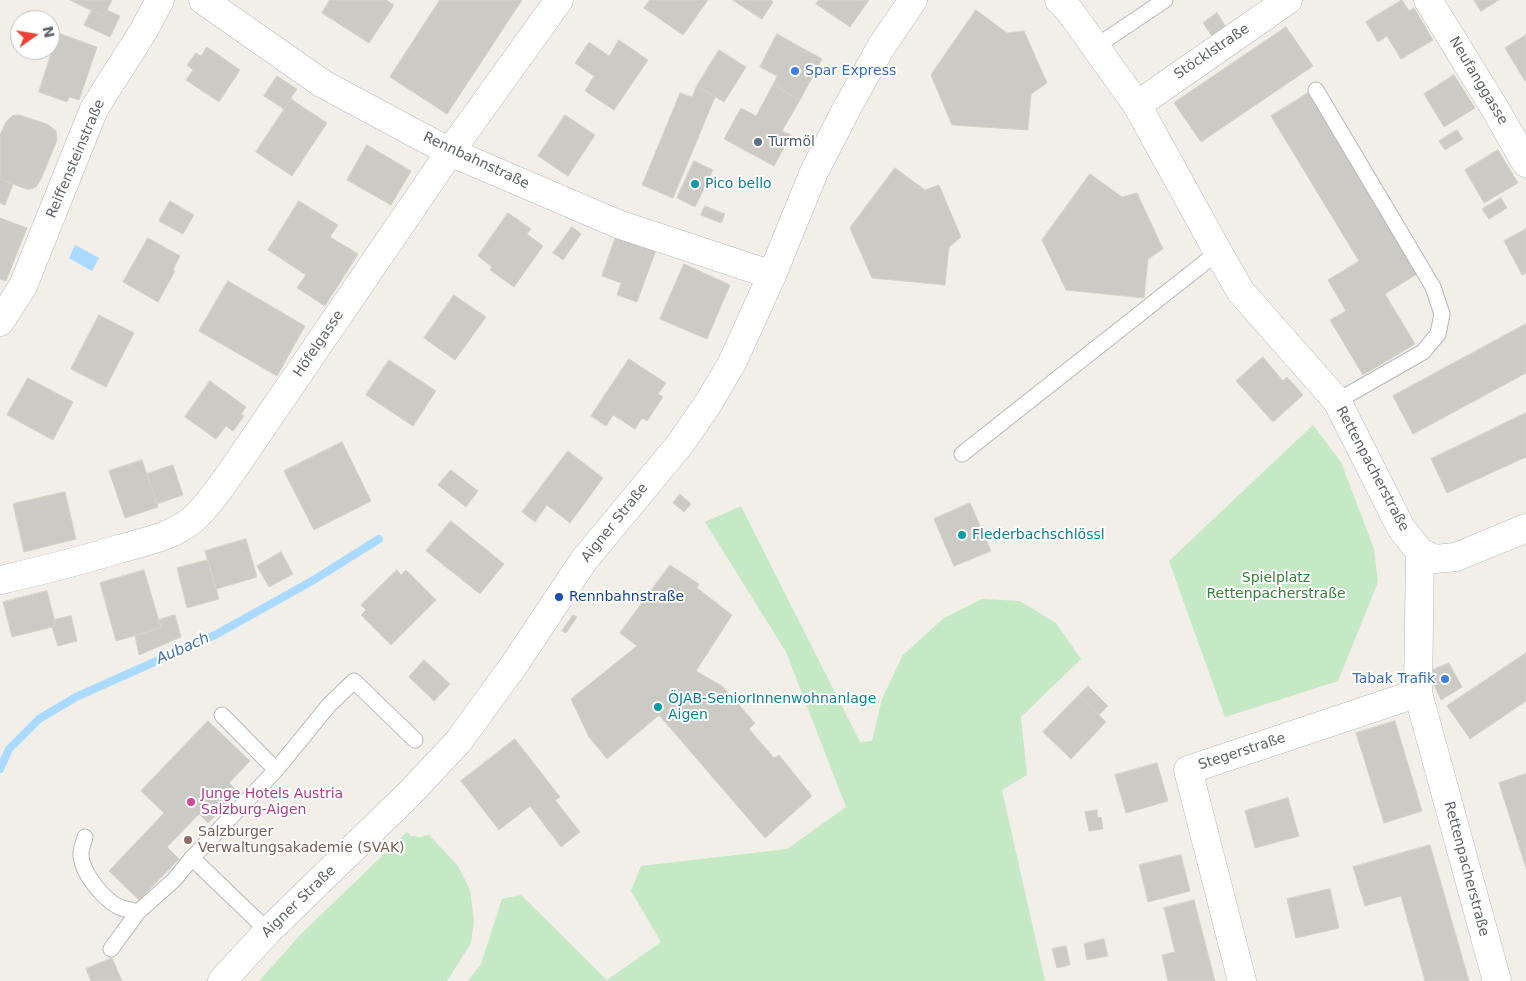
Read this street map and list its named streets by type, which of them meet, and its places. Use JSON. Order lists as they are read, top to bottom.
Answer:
{
  "streets": {
    "street": [
      "Stöcklstraße",
      "Neufanggasse",
      "Reiffensteinstraße",
      "Rennbahnstraße",
      "Höfelgasse",
      "Rettenpacherstraße",
      "Aigner Straße",
      "Stegerstraße"
    ]
  },
  "crossings": [
    ["Stöcklstraße", "Rettenpacherstraße"],
    ["Rennbahnstraße", "Höfelgasse"],
    ["Rennbahnstraße", "Aigner Straße"],
    ["Rettenpacherstraße", "Stegerstraße"]
  ],
  "water": ["Aubach"],
  "parks": ["Spielplatz Rettenpacherstraße"],
  "places": [
    "Spar Express",
    "Turmöl",
    "Pico bello",
    "Flederbachschlössl",
    "Rennbahnstraße",
    "Tabak Trafik",
    "ÖJAB-SeniorInnenwohnanlage Aigen",
    "Junge Hotels Austria Salzburg-Aigen",
    "Salzburger Verwaltungsakademie (SVAK)"
  ],
  "north": "right"
}
